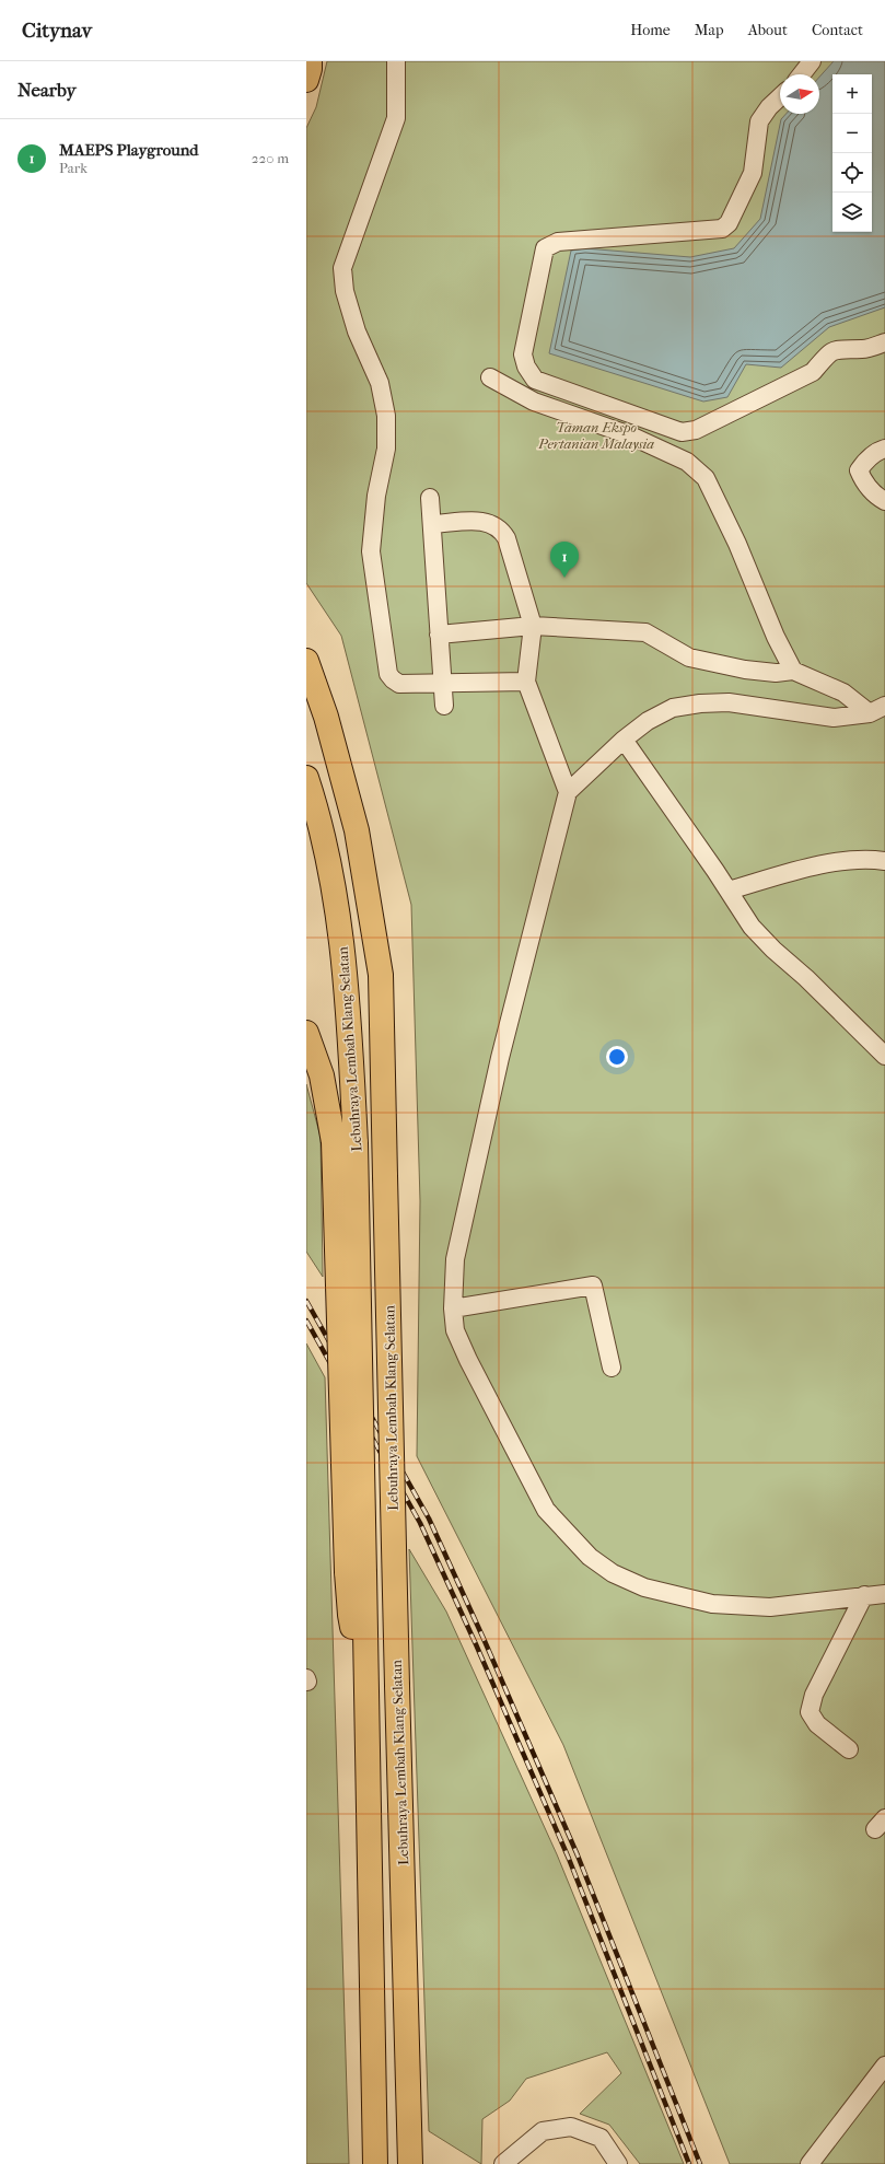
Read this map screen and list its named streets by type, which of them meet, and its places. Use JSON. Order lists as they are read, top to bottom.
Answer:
{
  "streets": {
    "highway": ["Lebuhraya Lembah Klang Selatan"]
  },
  "parks": ["Taman Ekspo Pertanian Malaysia"],
  "north": "right",
  "page": {
    "header": "Citynav",
    "nav": [
      "Home",
      "Map",
      "About",
      "Contact"
    ],
    "heading": "Nearby",
    "map_buttons": ["+", "−"],
    "list": [
      {
        "mark": "1",
        "name": "MAEPS Playground",
        "note": "Park",
        "value": "220 m"
      }
    ],
    "pins": "1"
  }
}
